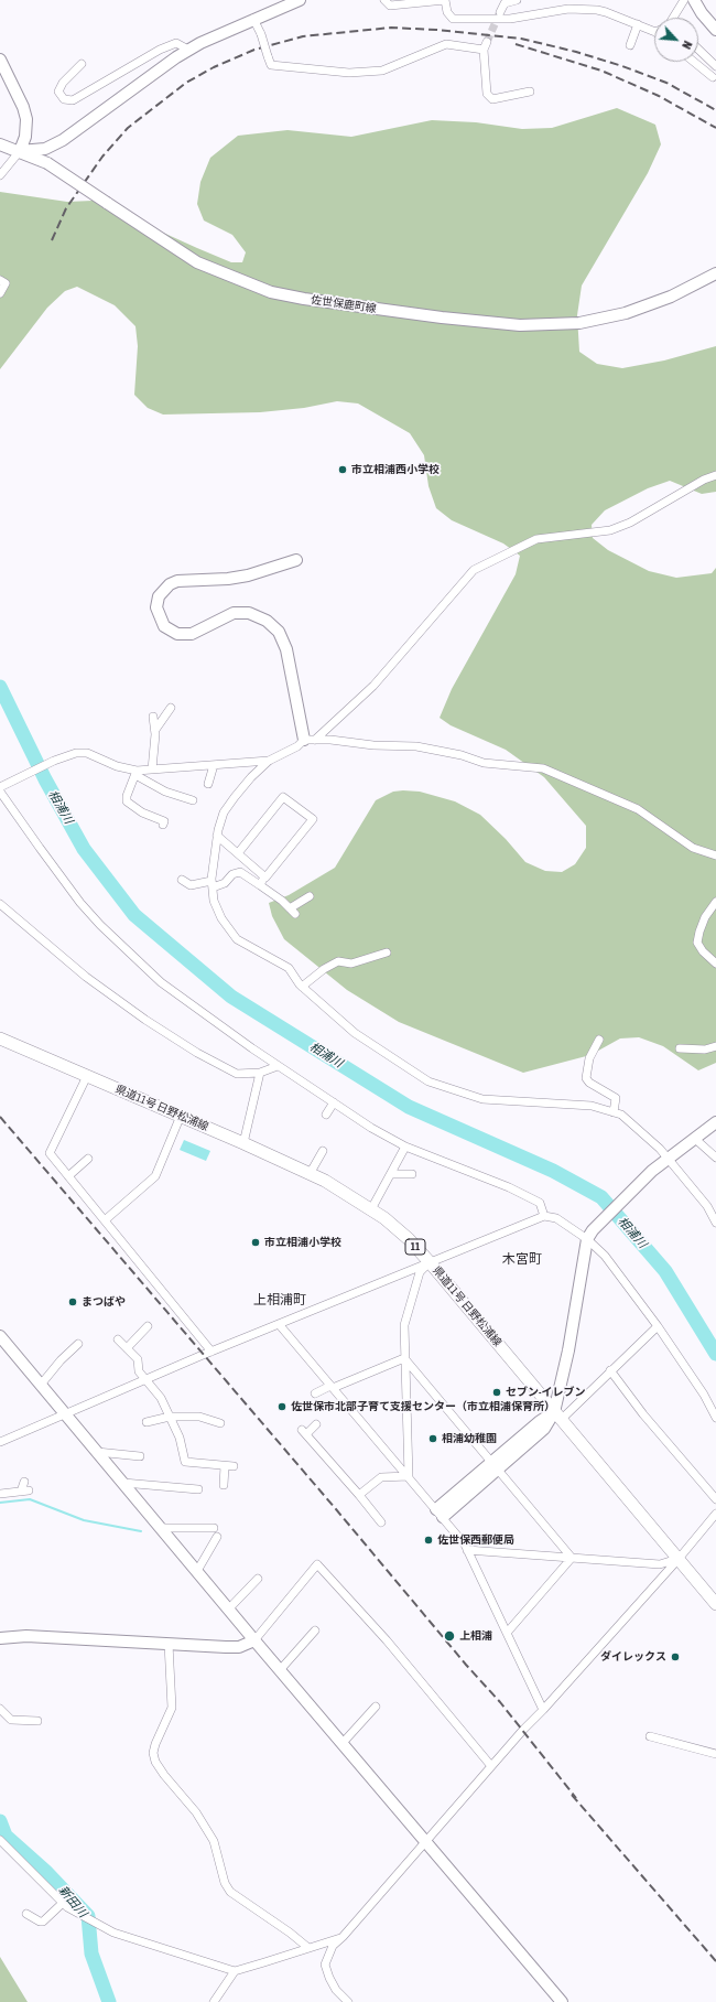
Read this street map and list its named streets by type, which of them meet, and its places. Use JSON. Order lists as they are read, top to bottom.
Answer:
{
  "streets": {
    "main road": ["県道11号 日野松浦線", "11"],
    "street": ["佐世保鹿町線"]
  },
  "districts": ["木宮町", "上相浦町"],
  "water": ["相浦川", "新田川"],
  "places": [
    "市立相浦西小学校",
    "市立相浦小学校",
    "まつばや",
    "セブン-イレブン",
    "佐世保市北部子育て支援センター（市立相浦保育所）",
    "相浦幼稚園",
    "佐世保西郵便局",
    "上相浦",
    "ダイレックス"
  ],
  "north": "bottom right"
}
